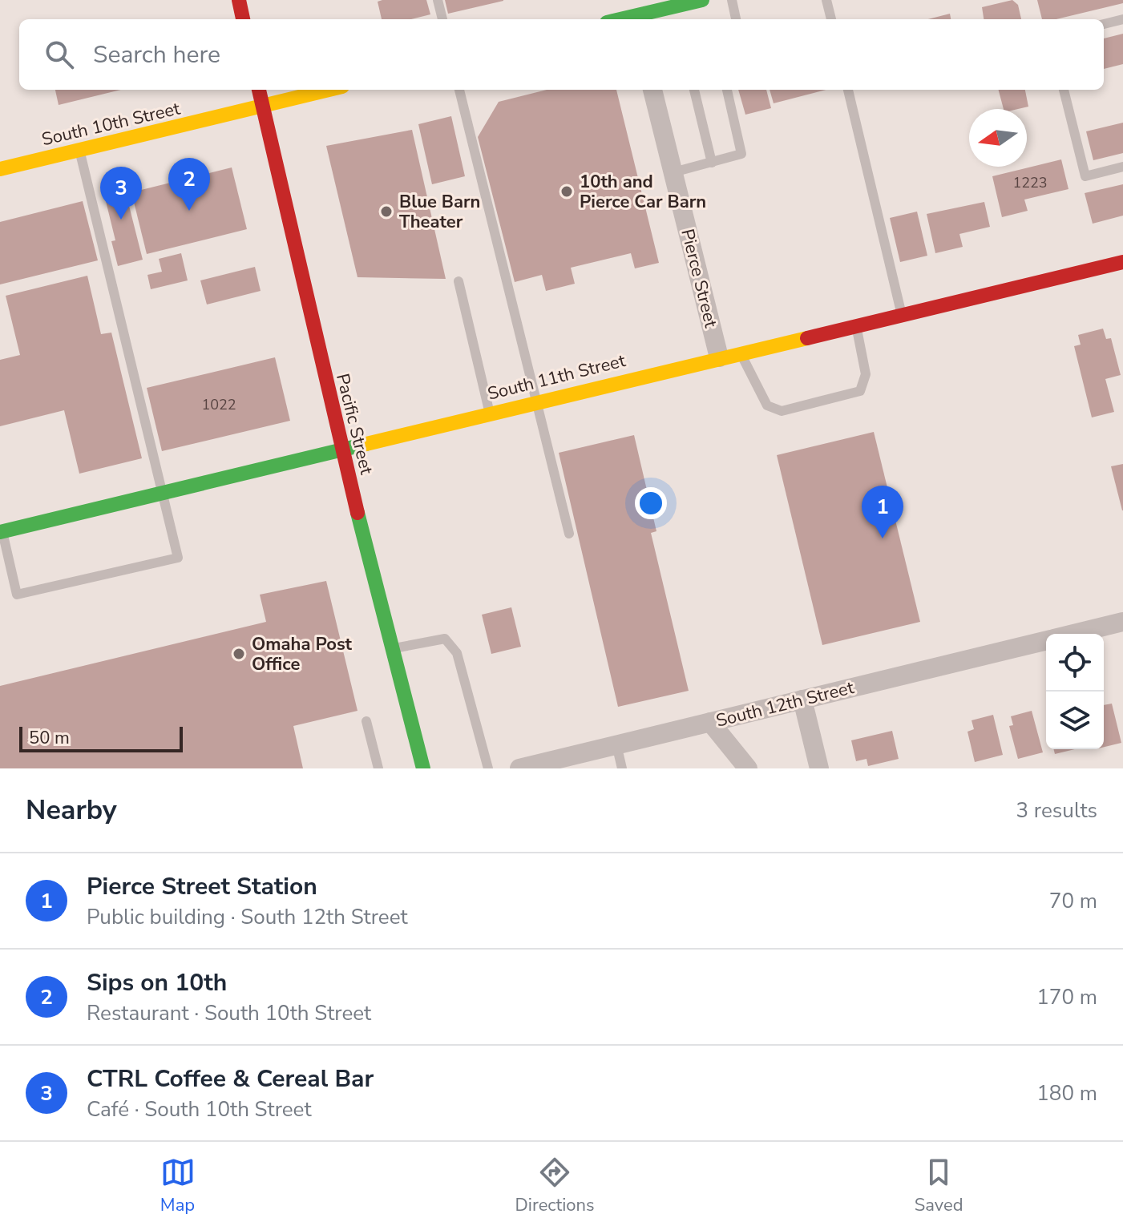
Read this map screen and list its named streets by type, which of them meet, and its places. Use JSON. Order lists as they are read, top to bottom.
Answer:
{
  "streets": {
    "street": [
      "South 10th Street",
      "Pierce Street",
      "South 11th Street",
      "Pacific Street",
      "South 12th Street"
    ]
  },
  "crossings": [
    ["South 10th Street", "Pacific Street"],
    ["Pierce Street", "South 11th Street"],
    ["South 11th Street", "Pacific Street"]
  ],
  "places": ["10th and Pierce Car Barn", "Blue Barn Theater", "Omaha Post Office"],
  "house_numbers": ["1223", "1022"],
  "scale_bar": "50 m",
  "north": "left",
  "page": {
    "search": "Search here",
    "pins": ["2", "3", "1"],
    "scale": "50 m",
    "heading": ["Nearby", "3 results"],
    "list": [
      {
        "mark": "1",
        "name": "Pierce Street Station",
        "note": "Public building · South 12th Street",
        "value": "70 m"
      },
      {
        "mark": "2",
        "name": "Sips on 10th",
        "note": "Restaurant · South 10th Street",
        "value": "170 m"
      },
      {
        "mark": "3",
        "name": "CTRL Coffee & Cereal Bar",
        "note": "Café · South 10th Street",
        "value": "180 m"
      }
    ],
    "nav": ["Map", "Directions", "Saved"]
  }
}
